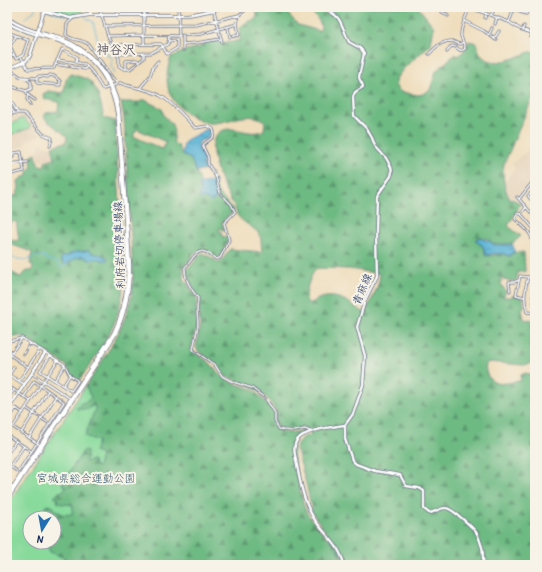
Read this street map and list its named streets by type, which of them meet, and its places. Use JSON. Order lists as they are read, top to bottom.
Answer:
{
  "streets": {
    "street": ["利府岩切停車場線", "青麻線"]
  },
  "districts": ["神谷沢"],
  "parks": ["宮城県総合運動公園"],
  "north": "bottom"
}
